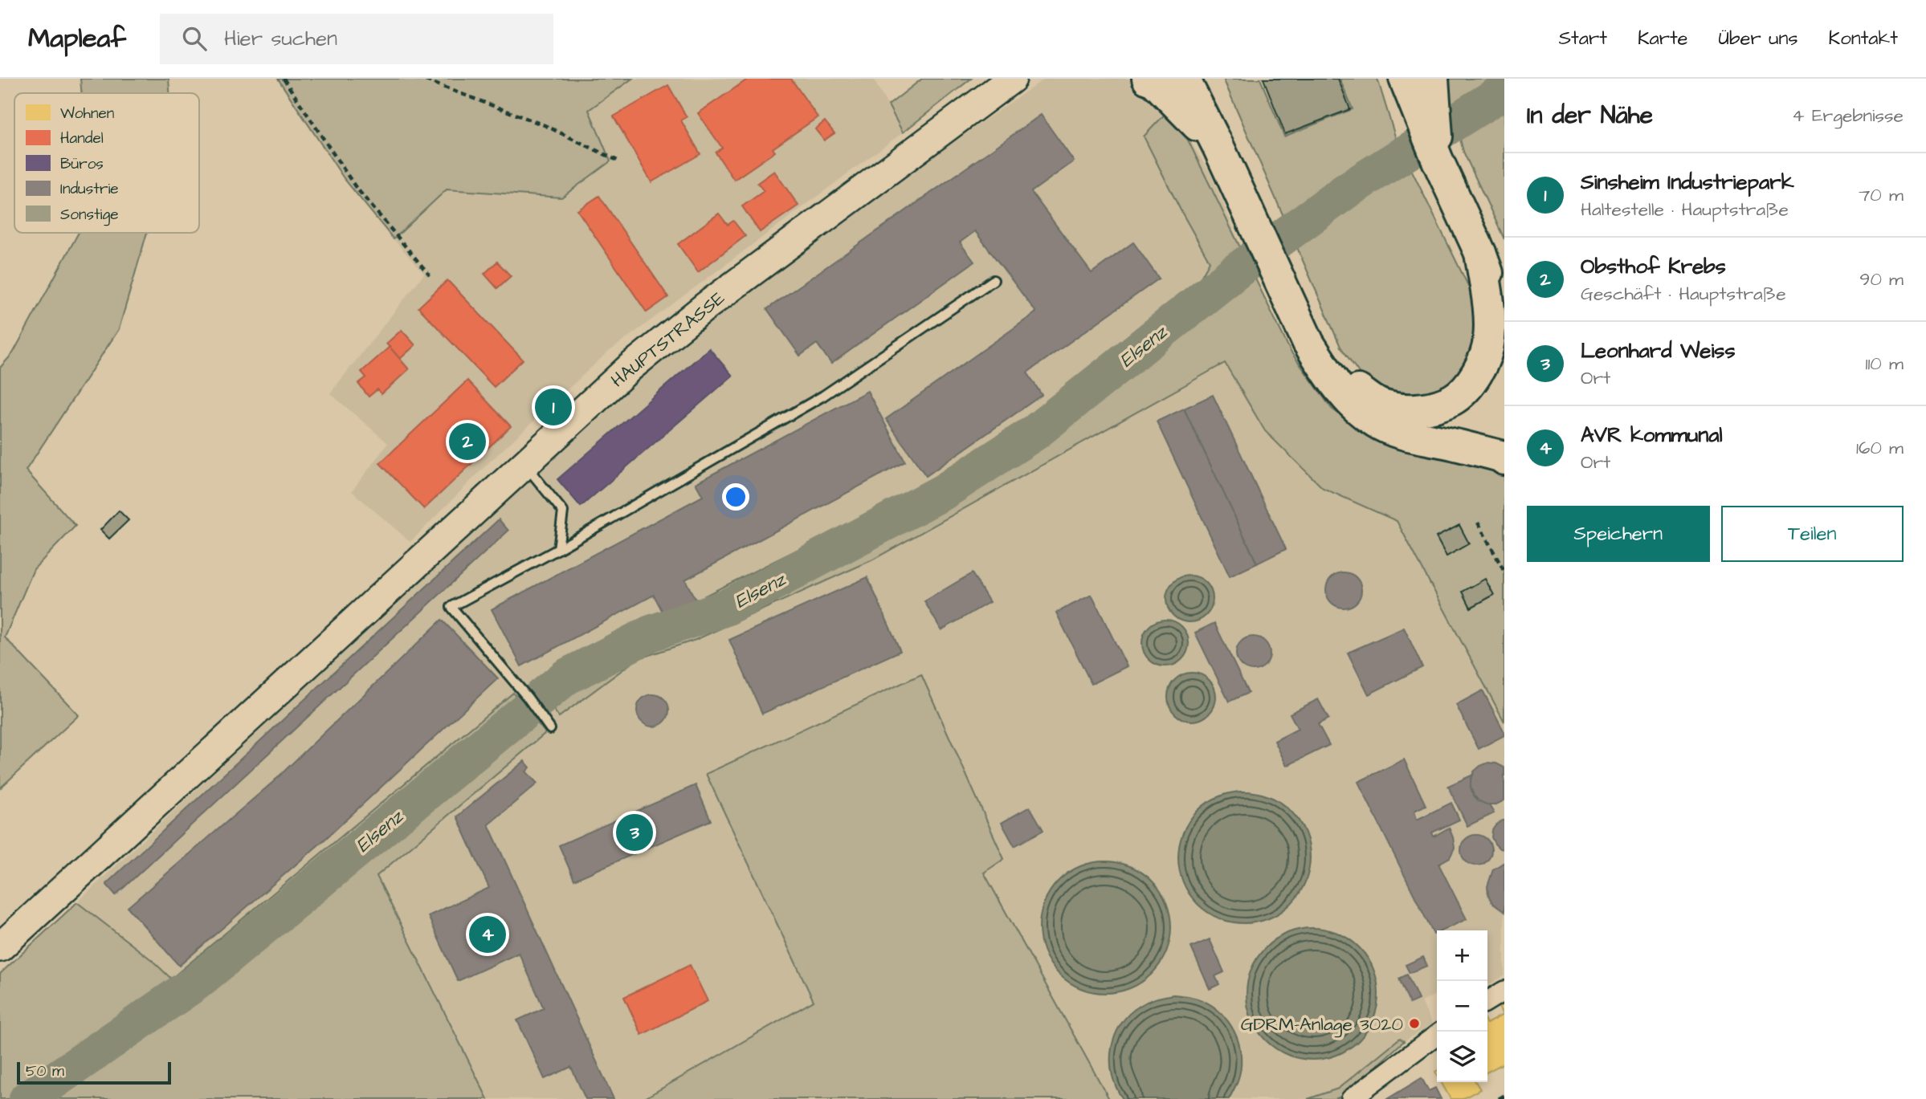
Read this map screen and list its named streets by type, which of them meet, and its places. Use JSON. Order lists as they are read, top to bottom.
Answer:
{
  "streets": {
    "main road": ["HAUPTSTRASSE"]
  },
  "water": ["Elsenz"],
  "places": ["GDRM-Anlage 3020"],
  "legend": [
    "Wohnen",
    "Handel",
    "Büros",
    "Industrie",
    "Sonstige"
  ],
  "scale_bar": "50 m",
  "page": {
    "header": "Mapleaf",
    "search": "Hier suchen",
    "nav": [
      "Start",
      "Karte",
      "Über uns",
      "Kontakt"
    ],
    "heading": ["In der Nähe", "4 Ergebnisse"],
    "list": [
      {
        "mark": "1",
        "name": "Sinsheim Industriepark",
        "note": "Haltestelle · Hauptstraße",
        "value": "70 m"
      },
      {
        "mark": "2",
        "name": "Obsthof Krebs",
        "note": "Geschäft · Hauptstraße",
        "value": "90 m"
      },
      {
        "mark": "3",
        "name": "Leonhard Weiss",
        "note": "Ort",
        "value": "110 m"
      },
      {
        "mark": "4",
        "name": "AVR kommunal",
        "note": "Ort",
        "value": "160 m"
      }
    ],
    "pins": [
      "1",
      "2",
      "3",
      "4"
    ],
    "buttons": ["Speichern", "Teilen"],
    "map_buttons": ["+", "−"],
    "scale": "50 m"
  }
}
